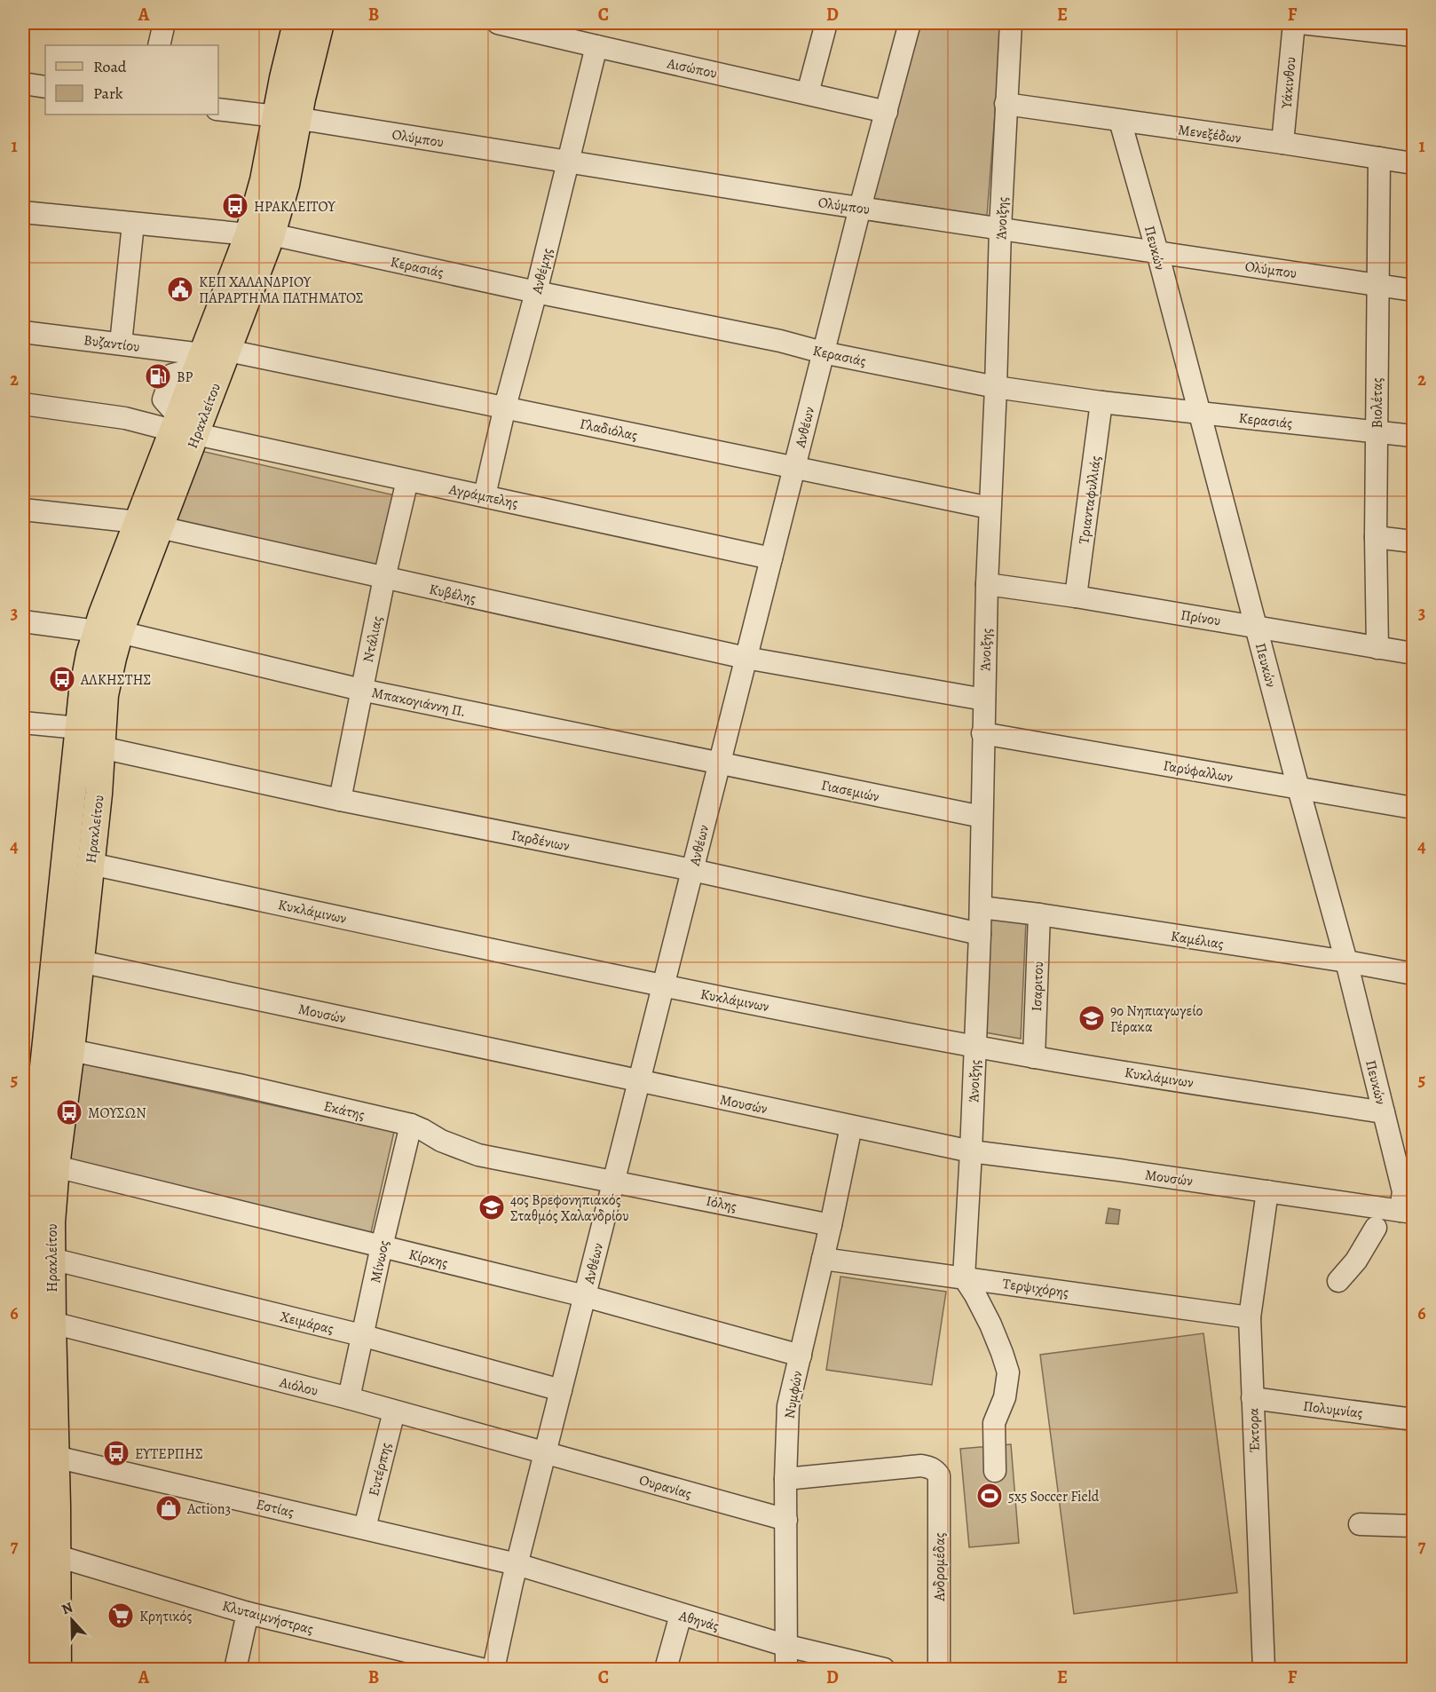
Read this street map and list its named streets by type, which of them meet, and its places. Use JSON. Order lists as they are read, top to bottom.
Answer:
{
  "streets": {
    "main road": ["Ηρακλείτου"],
    "street": [
      "Αισώπου",
      "Υάκινθου",
      "Μενεξέδων",
      "Ολύμπου",
      "Άνοιξης",
      "Πευκών",
      "Κερασιάς",
      "Ανθέμης",
      "Βυζαντίου",
      "Βιολέτας",
      "Ανθέων",
      "Γλαδιόλας",
      "Αγράμπελης",
      "Τριανταφυλλιάς",
      "Κυβέλης",
      "Πρίνου",
      "Ντάλιας",
      "Μπακογιάννη Π.",
      "Γαρύφαλλων",
      "Γιασεμιών",
      "Γαρδένιων",
      "Κυκλάμινων",
      "Καμέλιας",
      "Ισαριτου",
      "Μουσών",
      "Εκάτης",
      "Ιόλης",
      "Κίρκης",
      "Μίνωος",
      "Τερψιχόρης",
      "Χειμάρας",
      "Αιόλου",
      "Νυμφών",
      "Πολυμνίας",
      "Έκτορα",
      "Ευτέρπης",
      "Ουρανίας",
      "Εστίας",
      "Ανδρομέδας",
      "Κλυταιμνήστρας",
      "Αθηνάς"
    ]
  },
  "crossings": [
    ["Αισώπου", "Ανθέμης"],
    ["Αισώπου", "Ανθέων"],
    ["Υάκινθου", "Μενεξέδων"],
    ["Μενεξέδων", "Άνοιξης"],
    ["Μενεξέδων", "Πευκών"],
    ["Μενεξέδων", "Βιολέτας"],
    ["Ολύμπου", "Άνοιξης"],
    ["Ολύμπου", "Πευκών"],
    ["Ολύμπου", "Ανθέμης"],
    ["Ολύμπου", "Βιολέτας"],
    ["Ολύμπου", "Ηρακλείτου"],
    ["Ολύμπου", "Ανθέων"],
    ["Άνοιξης", "Κερασιάς"],
    ["Άνοιξης", "Γλαδιόλας"],
    ["Άνοιξης", "Πρίνου"],
    ["Άνοιξης", "Γαρύφαλλων"],
    ["Άνοιξης", "Γιασεμιών"],
    ["Άνοιξης", "Γαρδένιων"],
    ["Άνοιξης", "Κυκλάμινων"],
    ["Άνοιξης", "Καμέλιας"],
    ["Άνοιξης", "Μουσών"],
    ["Άνοιξης", "Τερψιχόρης"],
    ["Πευκών", "Κερασιάς"],
    ["Πευκών", "Πρίνου"],
    ["Πευκών", "Γαρύφαλλων"],
    ["Πευκών", "Κυκλάμινων"],
    ["Πευκών", "Καμέλιας"],
    ["Πευκών", "Μουσών"],
    ["Κερασιάς", "Ανθέμης"],
    ["Κερασιάς", "Βιολέτας"],
    ["Κερασιάς", "Ηρακλείτου"],
    ["Κερασιάς", "Ανθέων"],
    ["Κερασιάς", "Τριανταφυλλιάς"],
    ["Ανθέμης", "Γλαδιόλας"],
    ["Ανθέμης", "Αγράμπελης"],
    ["Βυζαντίου", "Ηρακλείτου"],
    ["Βιολέτας", "Πρίνου"],
    ["Ηρακλείτου", "Γλαδιόλας"],
    ["Ηρακλείτου", "Αγράμπελης"],
    ["Ηρακλείτου", "Κυβέλης"],
    ["Ηρακλείτου", "Μπακογιάννη Π."],
    ["Ηρακλείτου", "Γαρδένιων"],
    ["Ηρακλείτου", "Κυκλάμινων"],
    ["Ηρακλείτου", "Μουσών"],
    ["Ηρακλείτου", "Εκάτης"],
    ["Ηρακλείτου", "Κίρκης"],
    ["Ηρακλείτου", "Χειμάρας"],
    ["Ηρακλείτου", "Αιόλου"],
    ["Ηρακλείτου", "Εστίας"],
    ["Ηρακλείτου", "Κλυταιμνήστρας"],
    ["Ανθέων", "Γλαδιόλας"],
    ["Ανθέων", "Αγράμπελης"],
    ["Ανθέων", "Κυβέλης"],
    ["Ανθέων", "Μπακογιάννη Π."],
    ["Ανθέων", "Γιασεμιών"],
    ["Ανθέων", "Γαρδένιων"],
    ["Ανθέων", "Κυκλάμινων"],
    ["Ανθέων", "Μουσών"],
    ["Ανθέων", "Εκάτης"],
    ["Ανθέων", "Ιόλης"],
    ["Ανθέων", "Κίρκης"],
    ["Ανθέων", "Χειμάρας"],
    ["Ανθέων", "Αιόλου"],
    ["Ανθέων", "Ουρανίας"],
    ["Ανθέων", "Εστίας"],
    ["Ανθέων", "Αθηνάς"],
    ["Αγράμπελης", "Ντάλιας"],
    ["Τριανταφυλλιάς", "Πρίνου"],
    ["Κυβέλης", "Ντάλιας"],
    ["Ντάλιας", "Μπακογιάννη Π."],
    ["Ντάλιας", "Γαρδένιων"],
    ["Μπακογιάννη Π.", "Γιασεμιών"],
    ["Κυκλάμινων", "Ισαριτου"],
    ["Καμέλιας", "Ισαριτου"],
    ["Μουσών", "Νυμφών"],
    ["Μουσών", "Έκτορα"],
    ["Εκάτης", "Ιόλης"],
    ["Εκάτης", "Μίνωος"],
    ["Ιόλης", "Νυμφών"],
    ["Κίρκης", "Μίνωος"],
    ["Κίρκης", "Νυμφών"],
    ["Μίνωος", "Χειμάρας"],
    ["Μίνωος", "Αιόλου"],
    ["Τερψιχόρης", "Νυμφών"],
    ["Τερψιχόρης", "Έκτορα"],
    ["Αιόλου", "Ευτέρπης"],
    ["Αιόλου", "Ουρανίας"],
    ["Νυμφών", "Ουρανίας"],
    ["Νυμφών", "Ανδρομέδας"],
    ["Νυμφών", "Αθηνάς"],
    ["Πολυμνίας", "Έκτορα"],
    ["Ευτέρπης", "Εστίας"],
    ["Εστίας", "Αθηνάς"]
  ],
  "places": {
    "bus stop": [
      "ΗΡΑΚΛΕΙΤΟΥ",
      "ΑΛΚΗΣΤΗΣ",
      "ΜΟΥΣΩΝ",
      "ΕΥΤΕΡΠΗΣ"
    ],
    "public building": ["ΚΕΠ ΧΑΛΑΝΔΡΙΟΥ ΠΑΡΑΡΤΗΜΑ ΠΑΤΗΜΑΤΟΣ"],
    "fuel station": ["BP"],
    "school or university": ["9ο Νηπιαγωγείο Γέρακα", "4ος Βρεφονηπιακός Σταθμός Χαλανδρίου"],
    "sports": ["5x5 Soccer Field"],
    "shop": ["Action3"],
    "supermarket": ["Κρητικός"]
  },
  "legend": ["Road", "Park"],
  "north": "top",
  "grid": {
    "columns": [
      "A",
      "B",
      "C",
      "D",
      "E",
      "F"
    ],
    "rows": [
      "1",
      "2",
      "3",
      "4",
      "5",
      "6",
      "7"
    ]
  }
}
